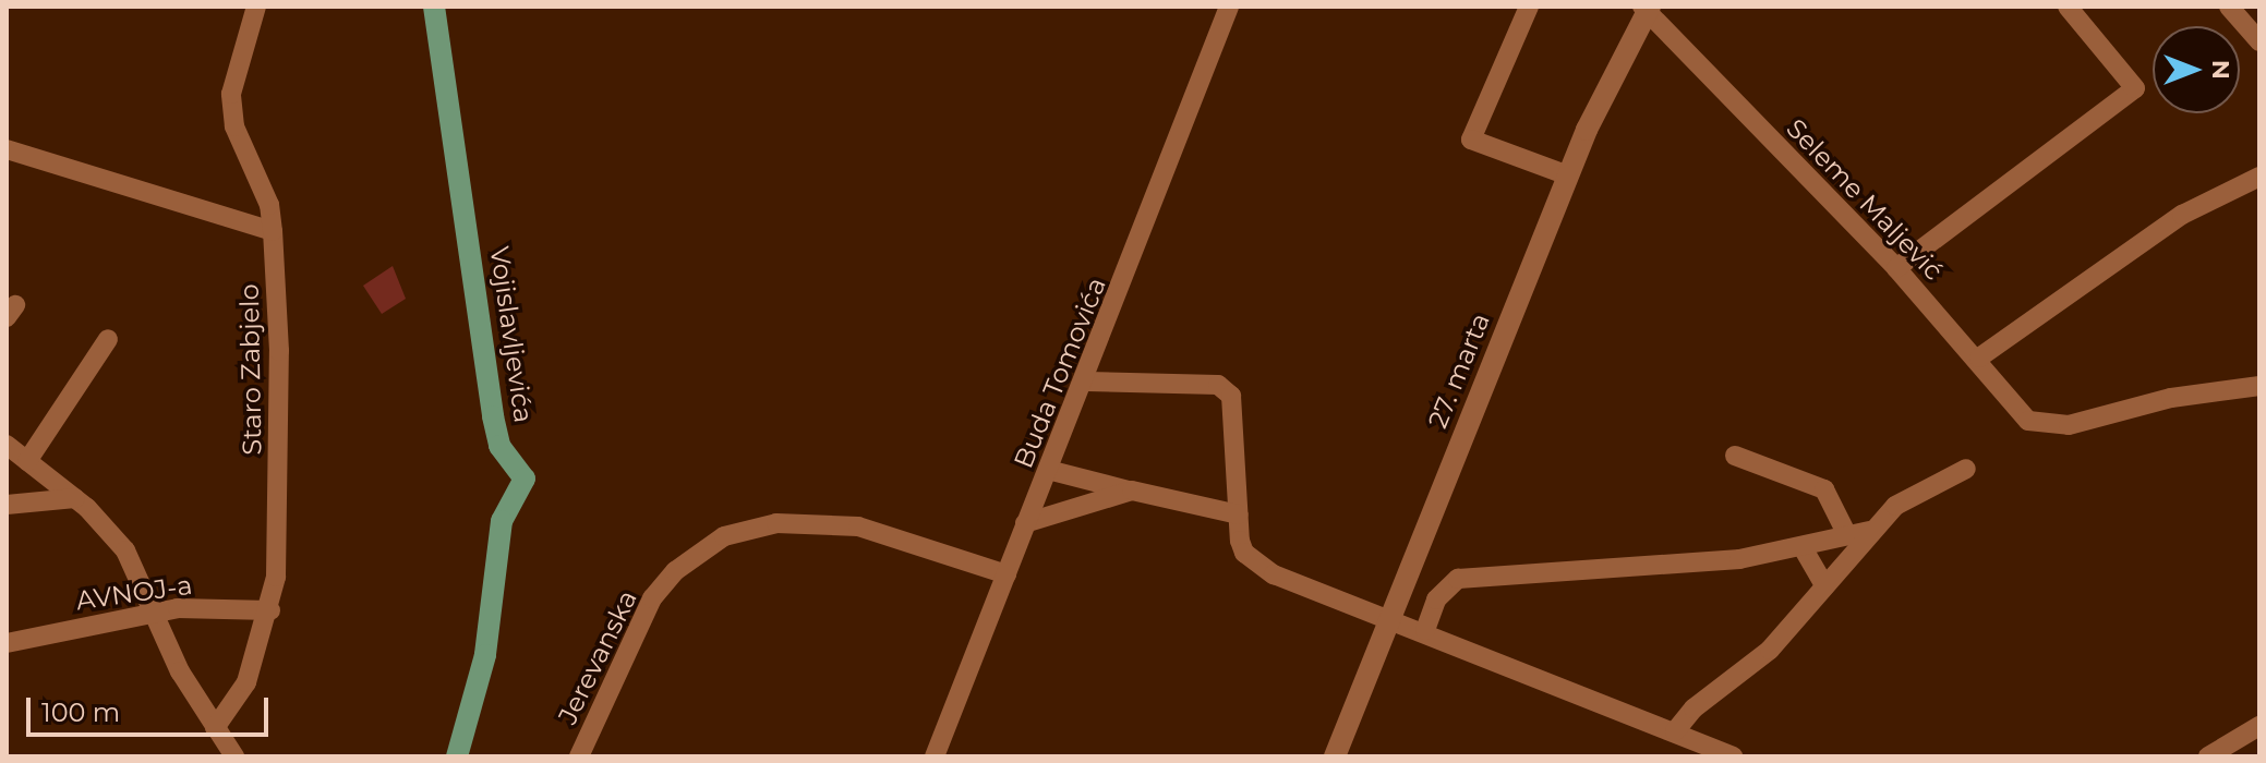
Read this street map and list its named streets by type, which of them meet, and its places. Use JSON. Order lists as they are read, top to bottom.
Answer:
{
  "streets": {
    "main road": ["Vojislavljevića"],
    "street": [
      "Seleme Maljević",
      "Staro Zabjelo",
      "27. marta",
      "Buda Tomovića",
      "AVNOJ-a",
      "Jerevanska"
    ]
  },
  "crossings": [
    ["Seleme Maljević", "27. marta"],
    ["Staro Zabjelo", "AVNOJ-a"],
    ["Buda Tomovića", "Jerevanska"]
  ],
  "scale_bar": "100 m",
  "north": "right"
}
